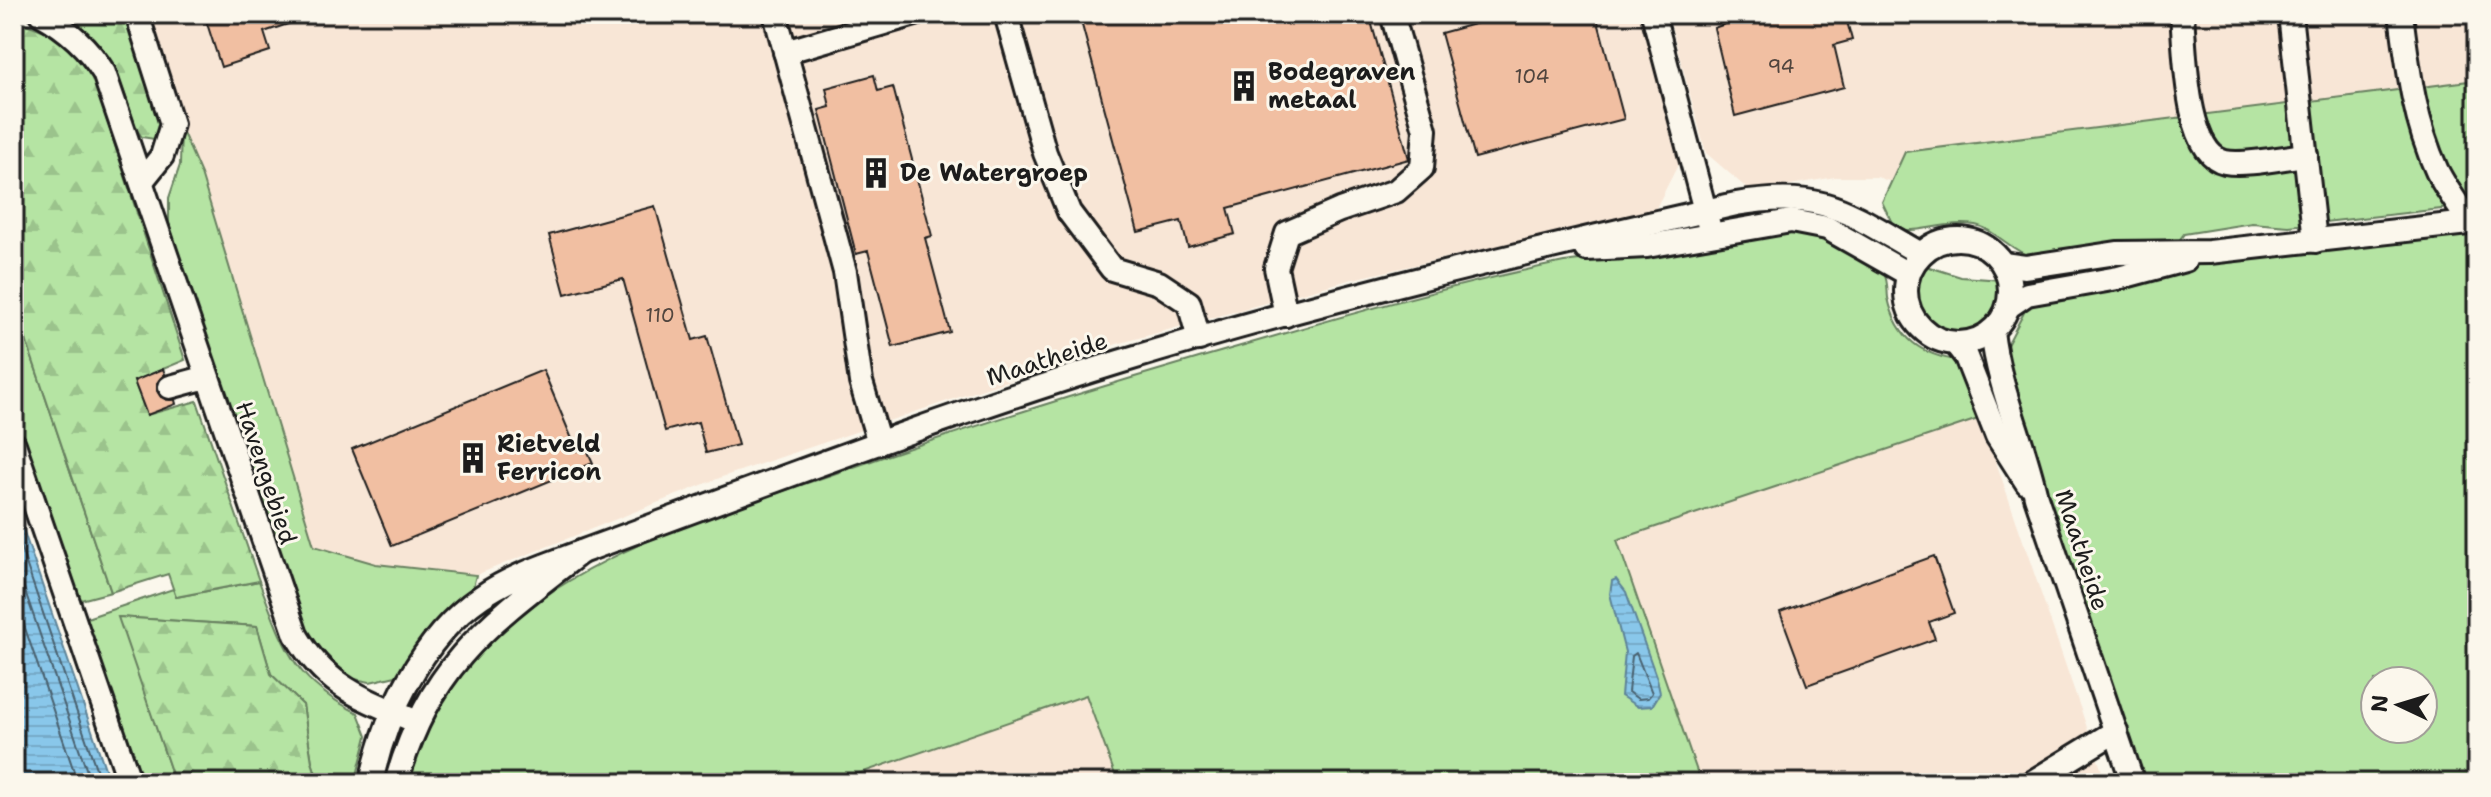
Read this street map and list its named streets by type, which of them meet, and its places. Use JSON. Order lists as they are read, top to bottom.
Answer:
{
  "streets": {
    "street": ["Maatheide", "Havengebied"]
  },
  "crossings": [
    ["Maatheide", "Havengebied"]
  ],
  "places": {
    "building": ["Bodegraven metaal", "De Watergroep", "Rietveld Ferricon"]
  },
  "house_numbers": ["94", "104", "110"],
  "north": "left"
}
